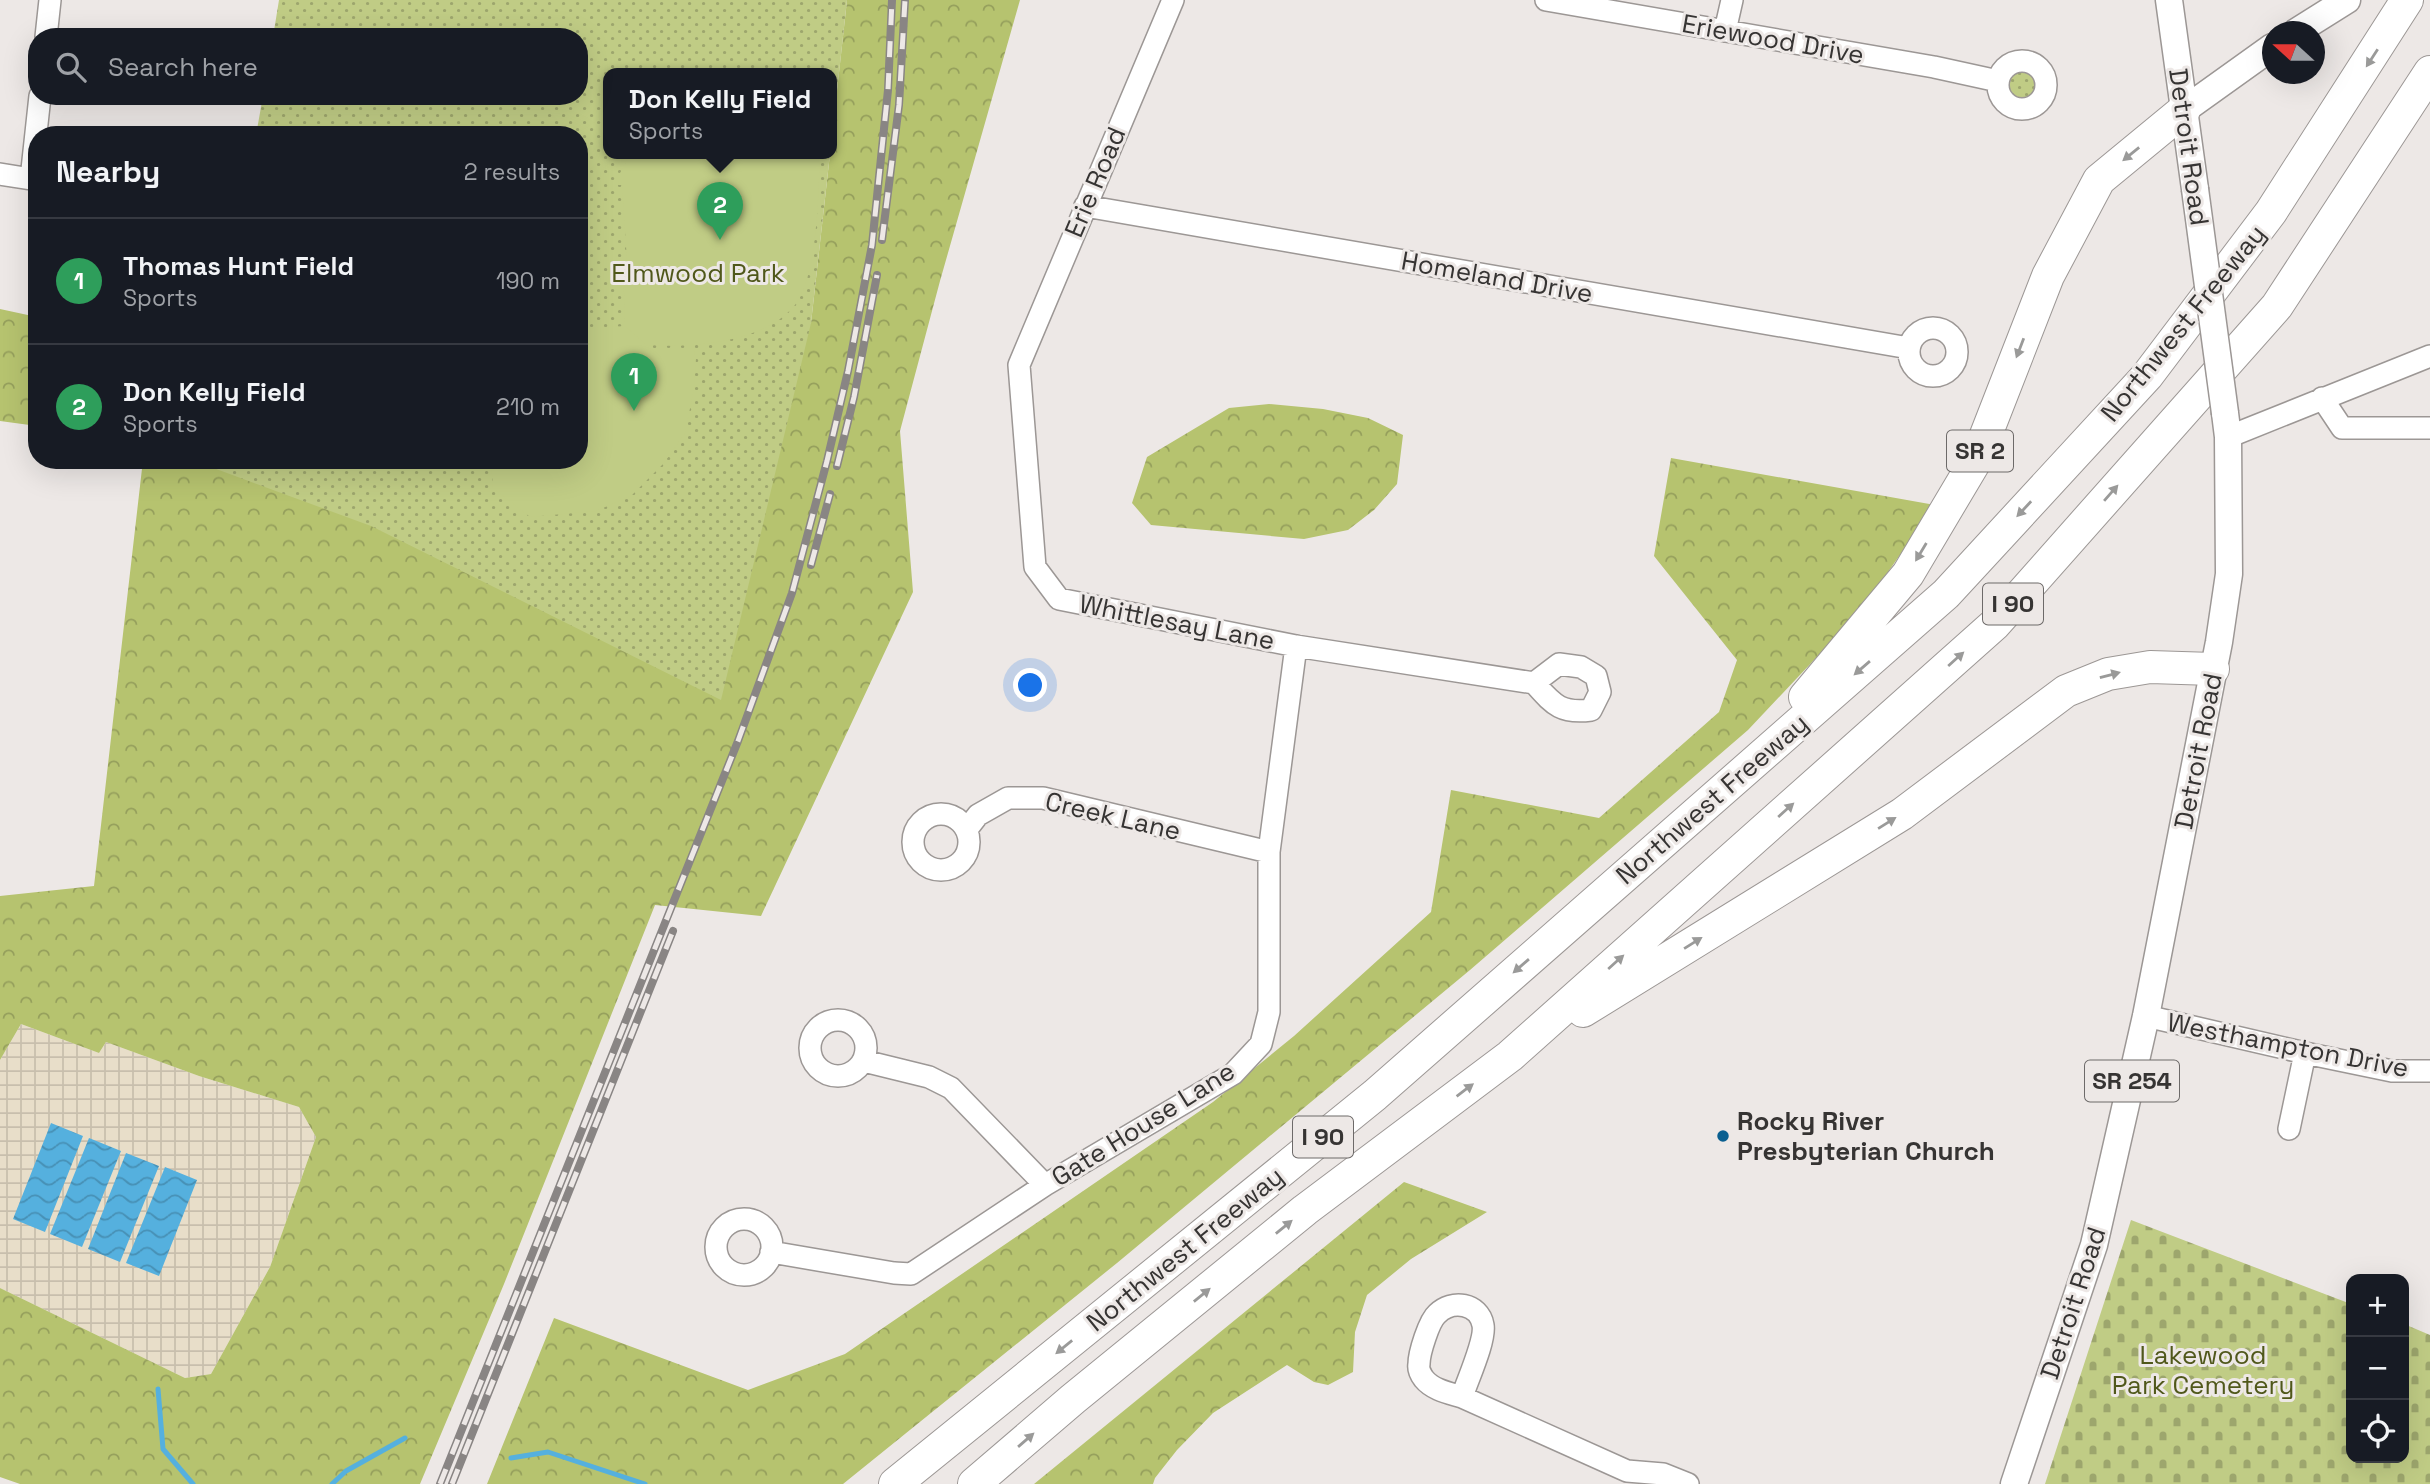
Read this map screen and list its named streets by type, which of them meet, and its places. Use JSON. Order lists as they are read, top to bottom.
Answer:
{
  "streets": {
    "highway": ["Northwest Freeway", "SR 2", "I 90"],
    "main road": ["Detroit Road", "SR 254"],
    "street": [
      "Eriewood Drive",
      "Erie Road",
      "Homeland Drive",
      "Whittlesay Lane",
      "Creek Lane",
      "Westhampton Drive",
      "Gate House Lane"
    ]
  },
  "crossings": [
    ["Detroit Road", "SR 2"],
    ["Detroit Road", "Westhampton Drive"],
    ["Erie Road", "Homeland Drive"],
    ["Erie Road", "Whittlesay Lane"],
    ["Northwest Freeway", "SR 2"],
    ["Whittlesay Lane", "Gate House Lane"],
    ["Creek Lane", "Gate House Lane"]
  ],
  "parks": ["Elmwood Park", "Lakewood Park Cemetery"],
  "places": ["Rocky River Presbyterian Church"],
  "north": "left",
  "page": {
    "search": "Search here",
    "popup": ["Don Kelly Field", "Sports"],
    "heading": ["Nearby", "2 results"],
    "pins": ["2", "1"],
    "list": [
      {
        "mark": "1",
        "name": "Thomas Hunt Field",
        "note": "Sports",
        "value": "190 m"
      },
      {
        "mark": "2",
        "name": "Don Kelly Field",
        "note": "Sports",
        "value": "210 m"
      }
    ],
    "map_buttons": ["+", "−"]
  }
}
